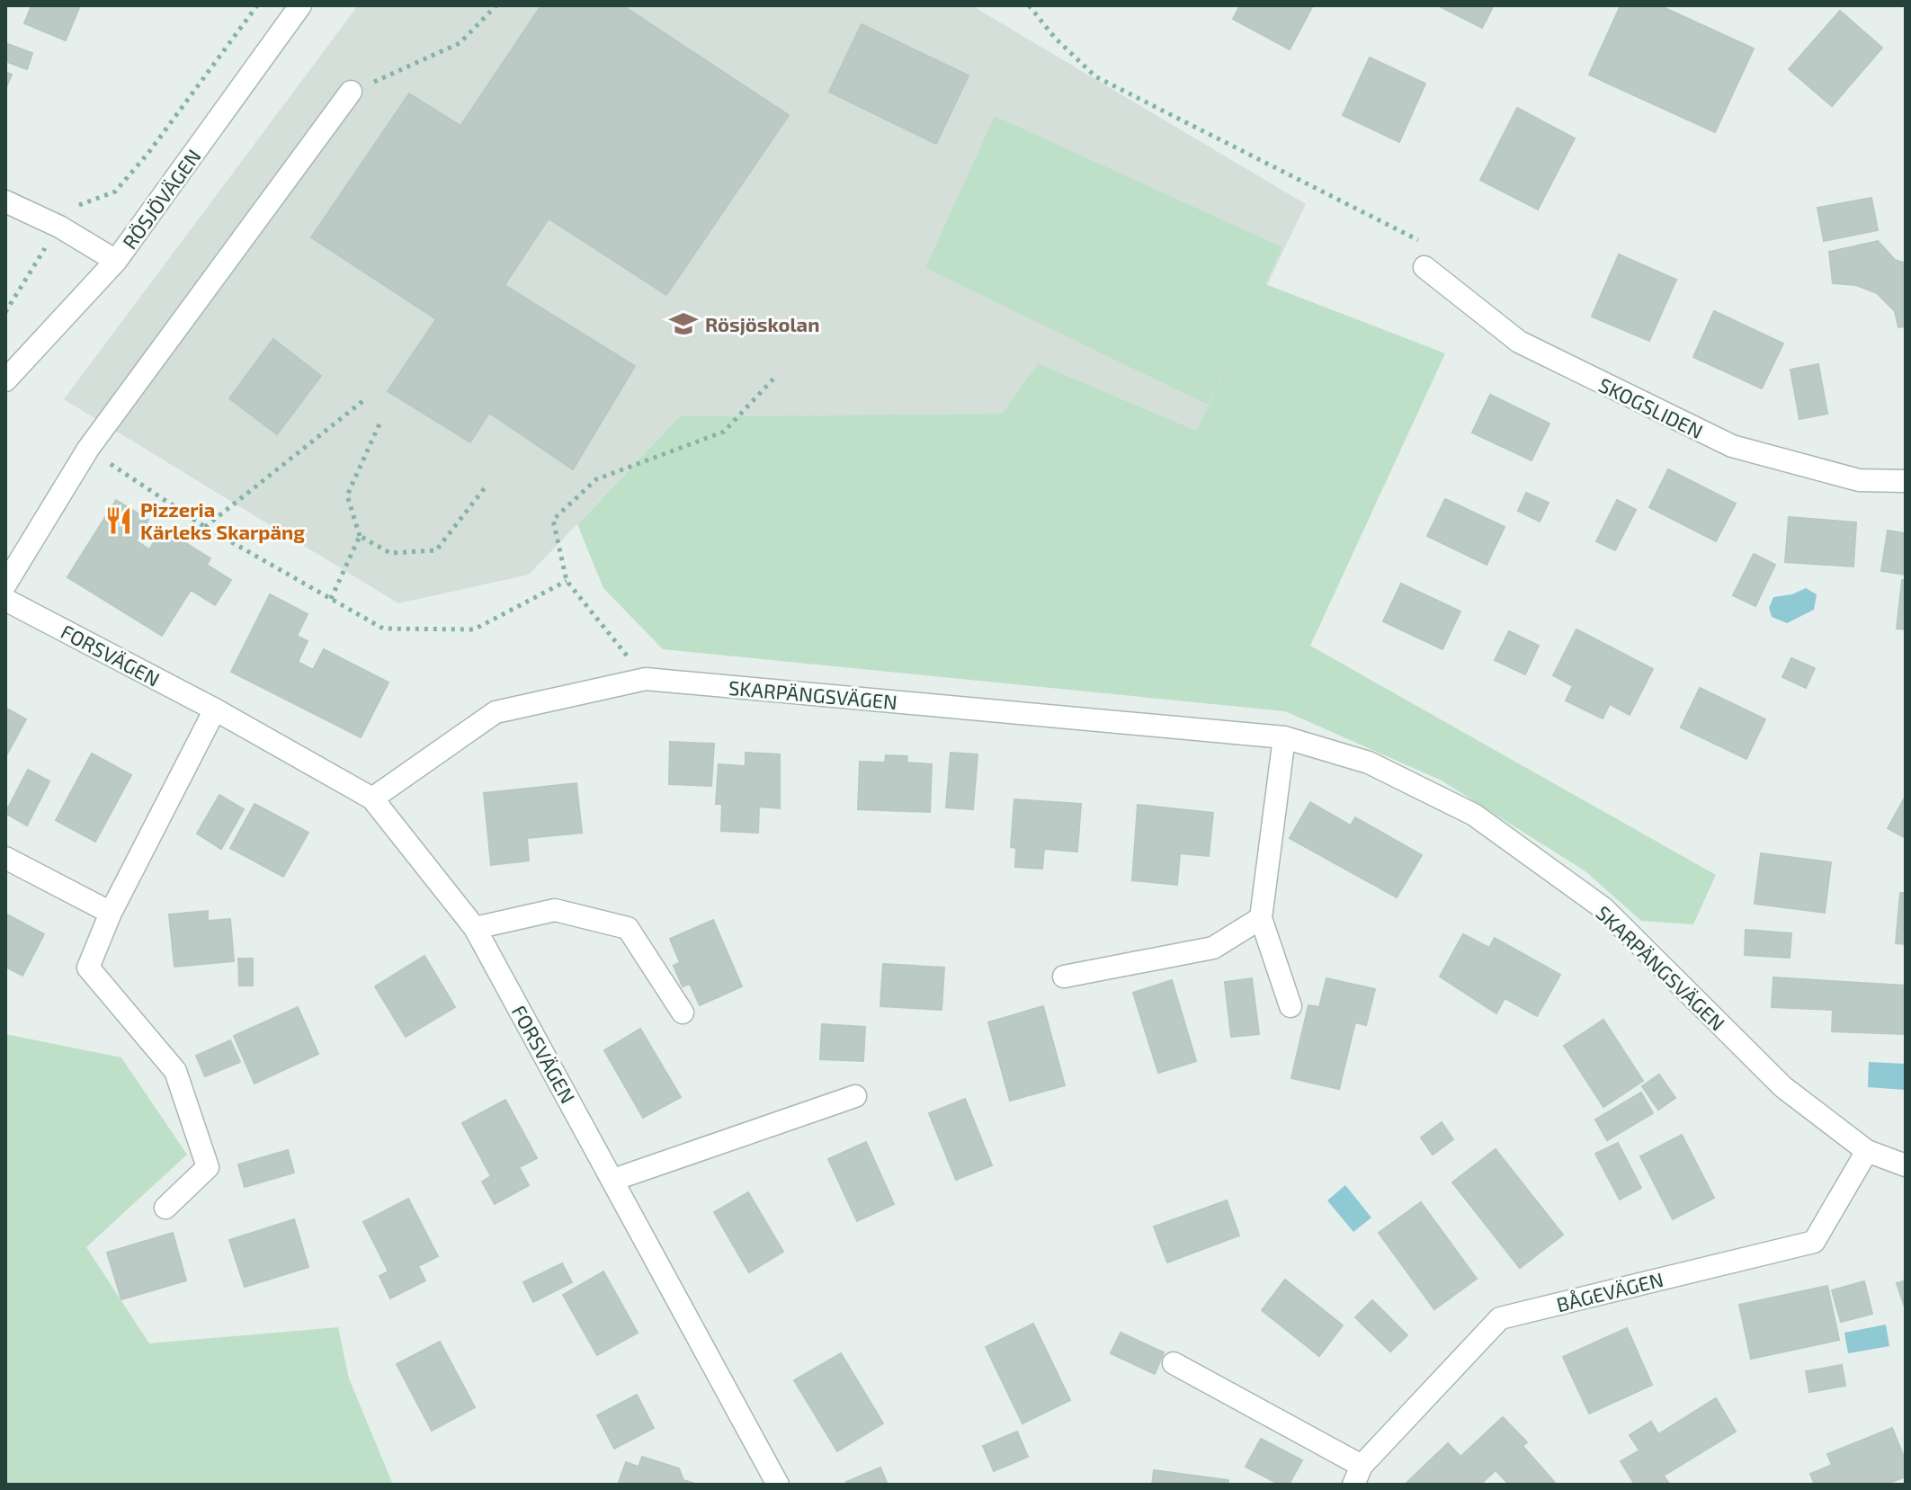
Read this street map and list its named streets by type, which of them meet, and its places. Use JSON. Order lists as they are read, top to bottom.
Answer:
{
  "streets": {
    "street": [
      "RÖSJÖVÄGEN",
      "SKOGSLIDEN",
      "FORSVÄGEN",
      "SKARPÄNGSVÄGEN",
      "BÅGEVÄGEN"
    ]
  },
  "crossings": [
    ["FORSVÄGEN", "SKARPÄNGSVÄGEN"],
    ["SKARPÄNGSVÄGEN", "BÅGEVÄGEN"]
  ],
  "places": {
    "school or university": ["Rösjöskolan"],
    "restaurant": ["Pizzeria Kärleks Skarpäng"]
  }
}
